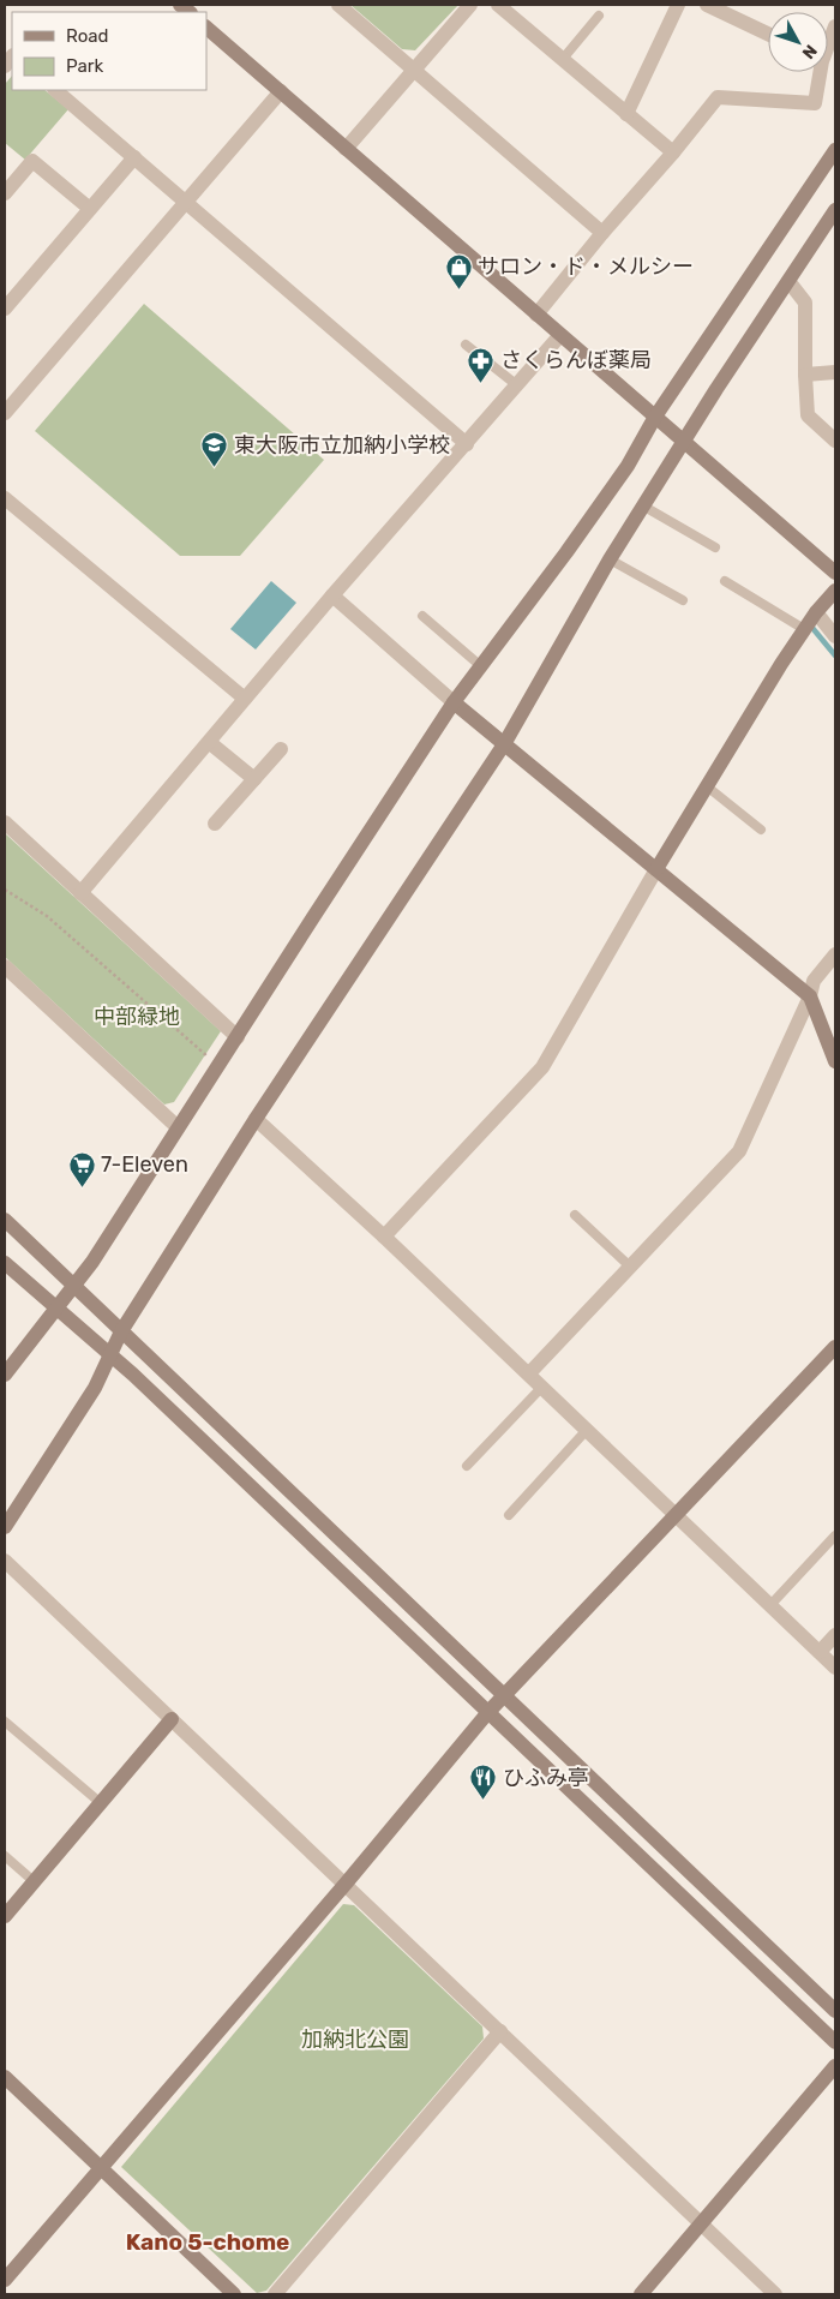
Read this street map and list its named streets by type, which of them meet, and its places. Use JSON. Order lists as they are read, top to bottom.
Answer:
{
  "districts": ["Kano 5-chome"],
  "parks": ["中部緑地", "加納北公園"],
  "places": {
    "shop": ["サロン・ド・メルシー"],
    "pharmacy": ["さくらんぼ薬局"],
    "school or university": ["東大阪市立加納小学校"],
    "supermarket": ["7-Eleven"],
    "restaurant": ["ひふみ亭"]
  },
  "legend": ["Road", "Park"],
  "north": "bottom right"
}
